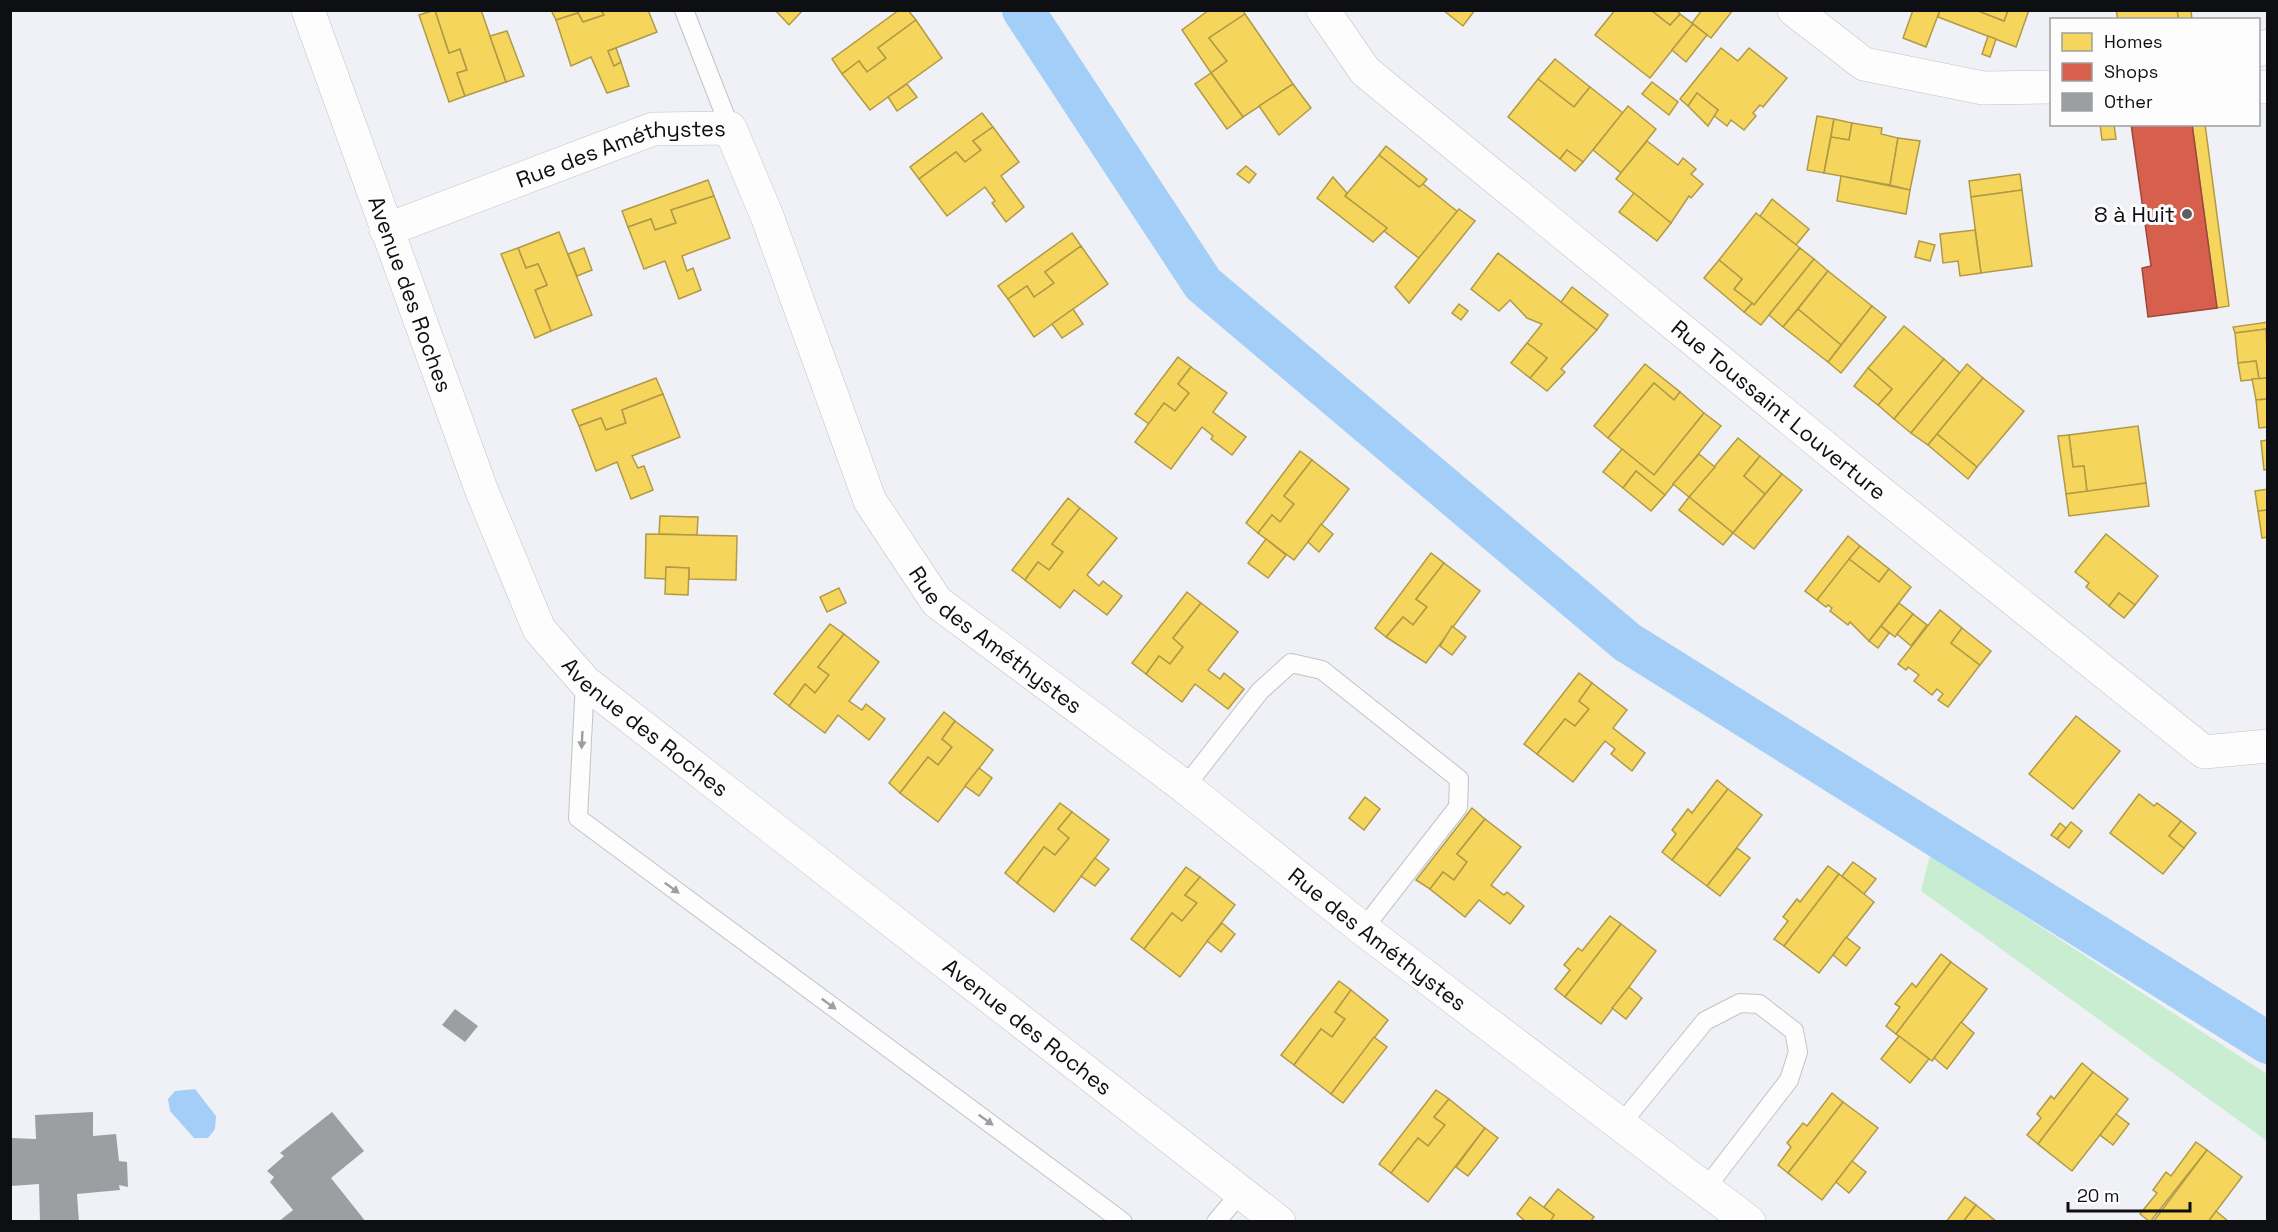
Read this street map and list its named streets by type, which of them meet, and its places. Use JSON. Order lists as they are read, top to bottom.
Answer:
{
  "streets": {
    "street": ["Rue des Améthystes", "Avenue des Roches", "Rue Toussaint Louverture"]
  },
  "crossings": [
    ["Rue des Améthystes", "Avenue des Roches"]
  ],
  "places": ["8 à Huit"],
  "legend": ["Homes", "Shops", "Other"],
  "scale_bar": "20 m"
}
